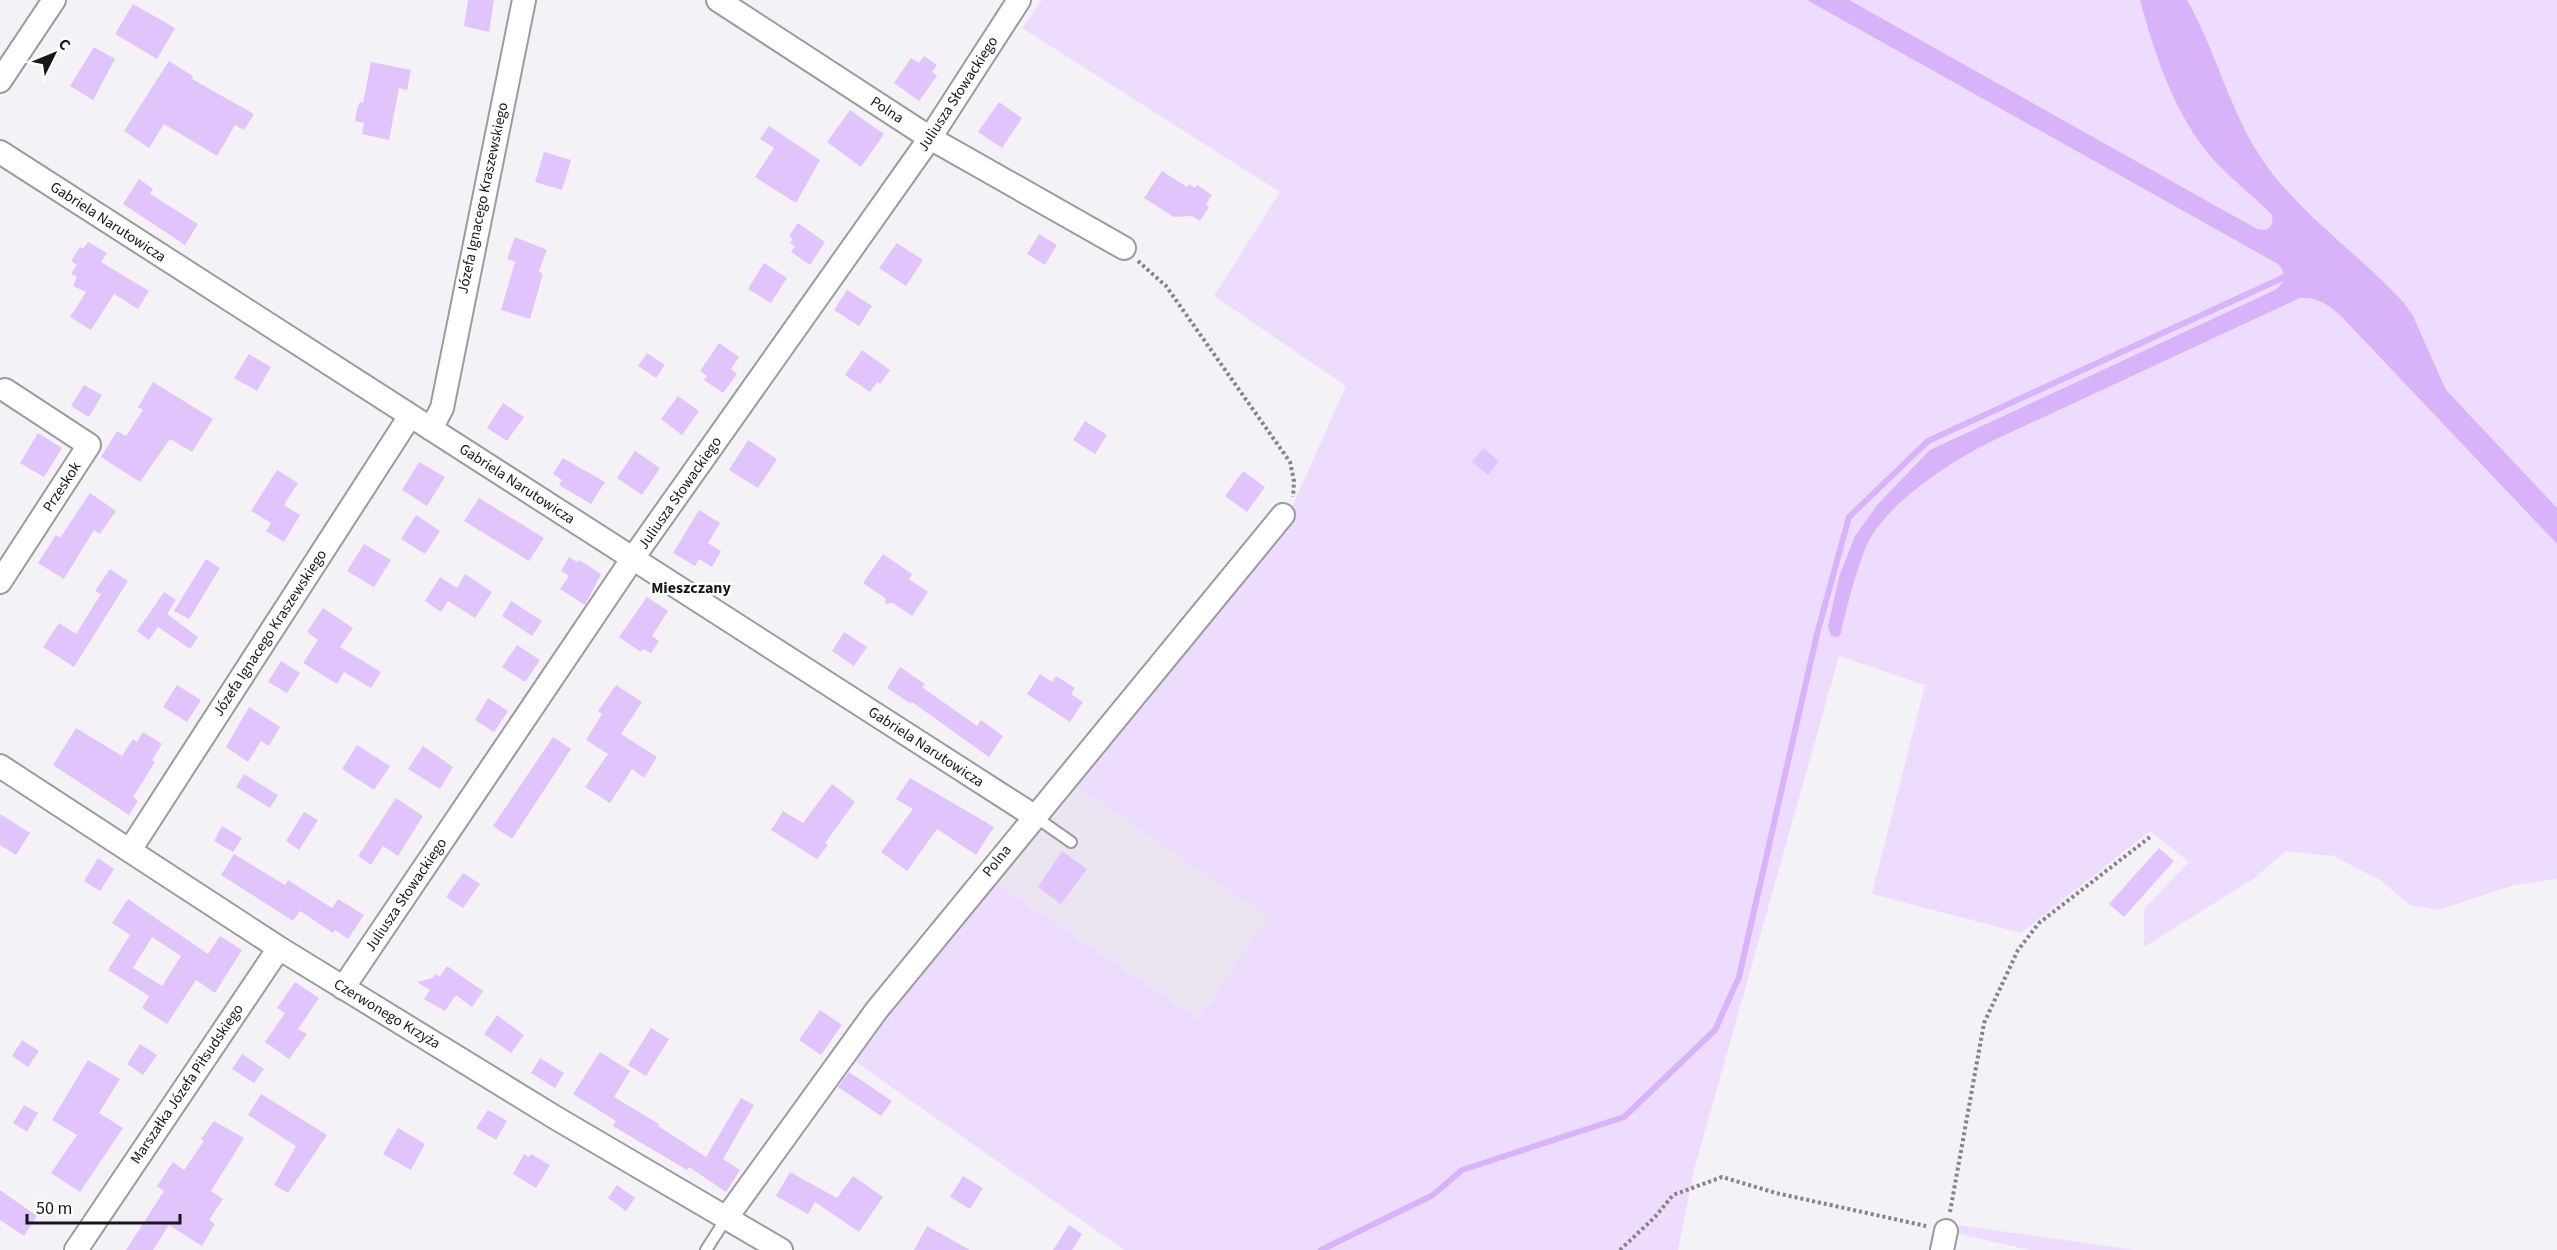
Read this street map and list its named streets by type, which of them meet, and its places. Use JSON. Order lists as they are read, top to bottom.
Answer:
{
  "streets": {
    "street": [
      "Juliusza Słowackiego",
      "Polna",
      "Józefa Ignacego Kraszewskiego",
      "Gabriela Narutowicza",
      "Przeskok",
      "Czerwonego Krzyża",
      "Marszałka Józefa Piłsudskiego"
    ]
  },
  "crossings": [
    ["Juliusza Słowackiego", "Polna"],
    ["Juliusza Słowackiego", "Gabriela Narutowicza"],
    ["Juliusza Słowackiego", "Czerwonego Krzyża"],
    ["Polna", "Gabriela Narutowicza"],
    ["Polna", "Czerwonego Krzyża"],
    ["Józefa Ignacego Kraszewskiego", "Gabriela Narutowicza"],
    ["Józefa Ignacego Kraszewskiego", "Czerwonego Krzyża"],
    ["Czerwonego Krzyża", "Marszałka Józefa Piłsudskiego"]
  ],
  "districts": ["Mieszczany"],
  "scale_bar": "50 m",
  "north": "top right"
}
